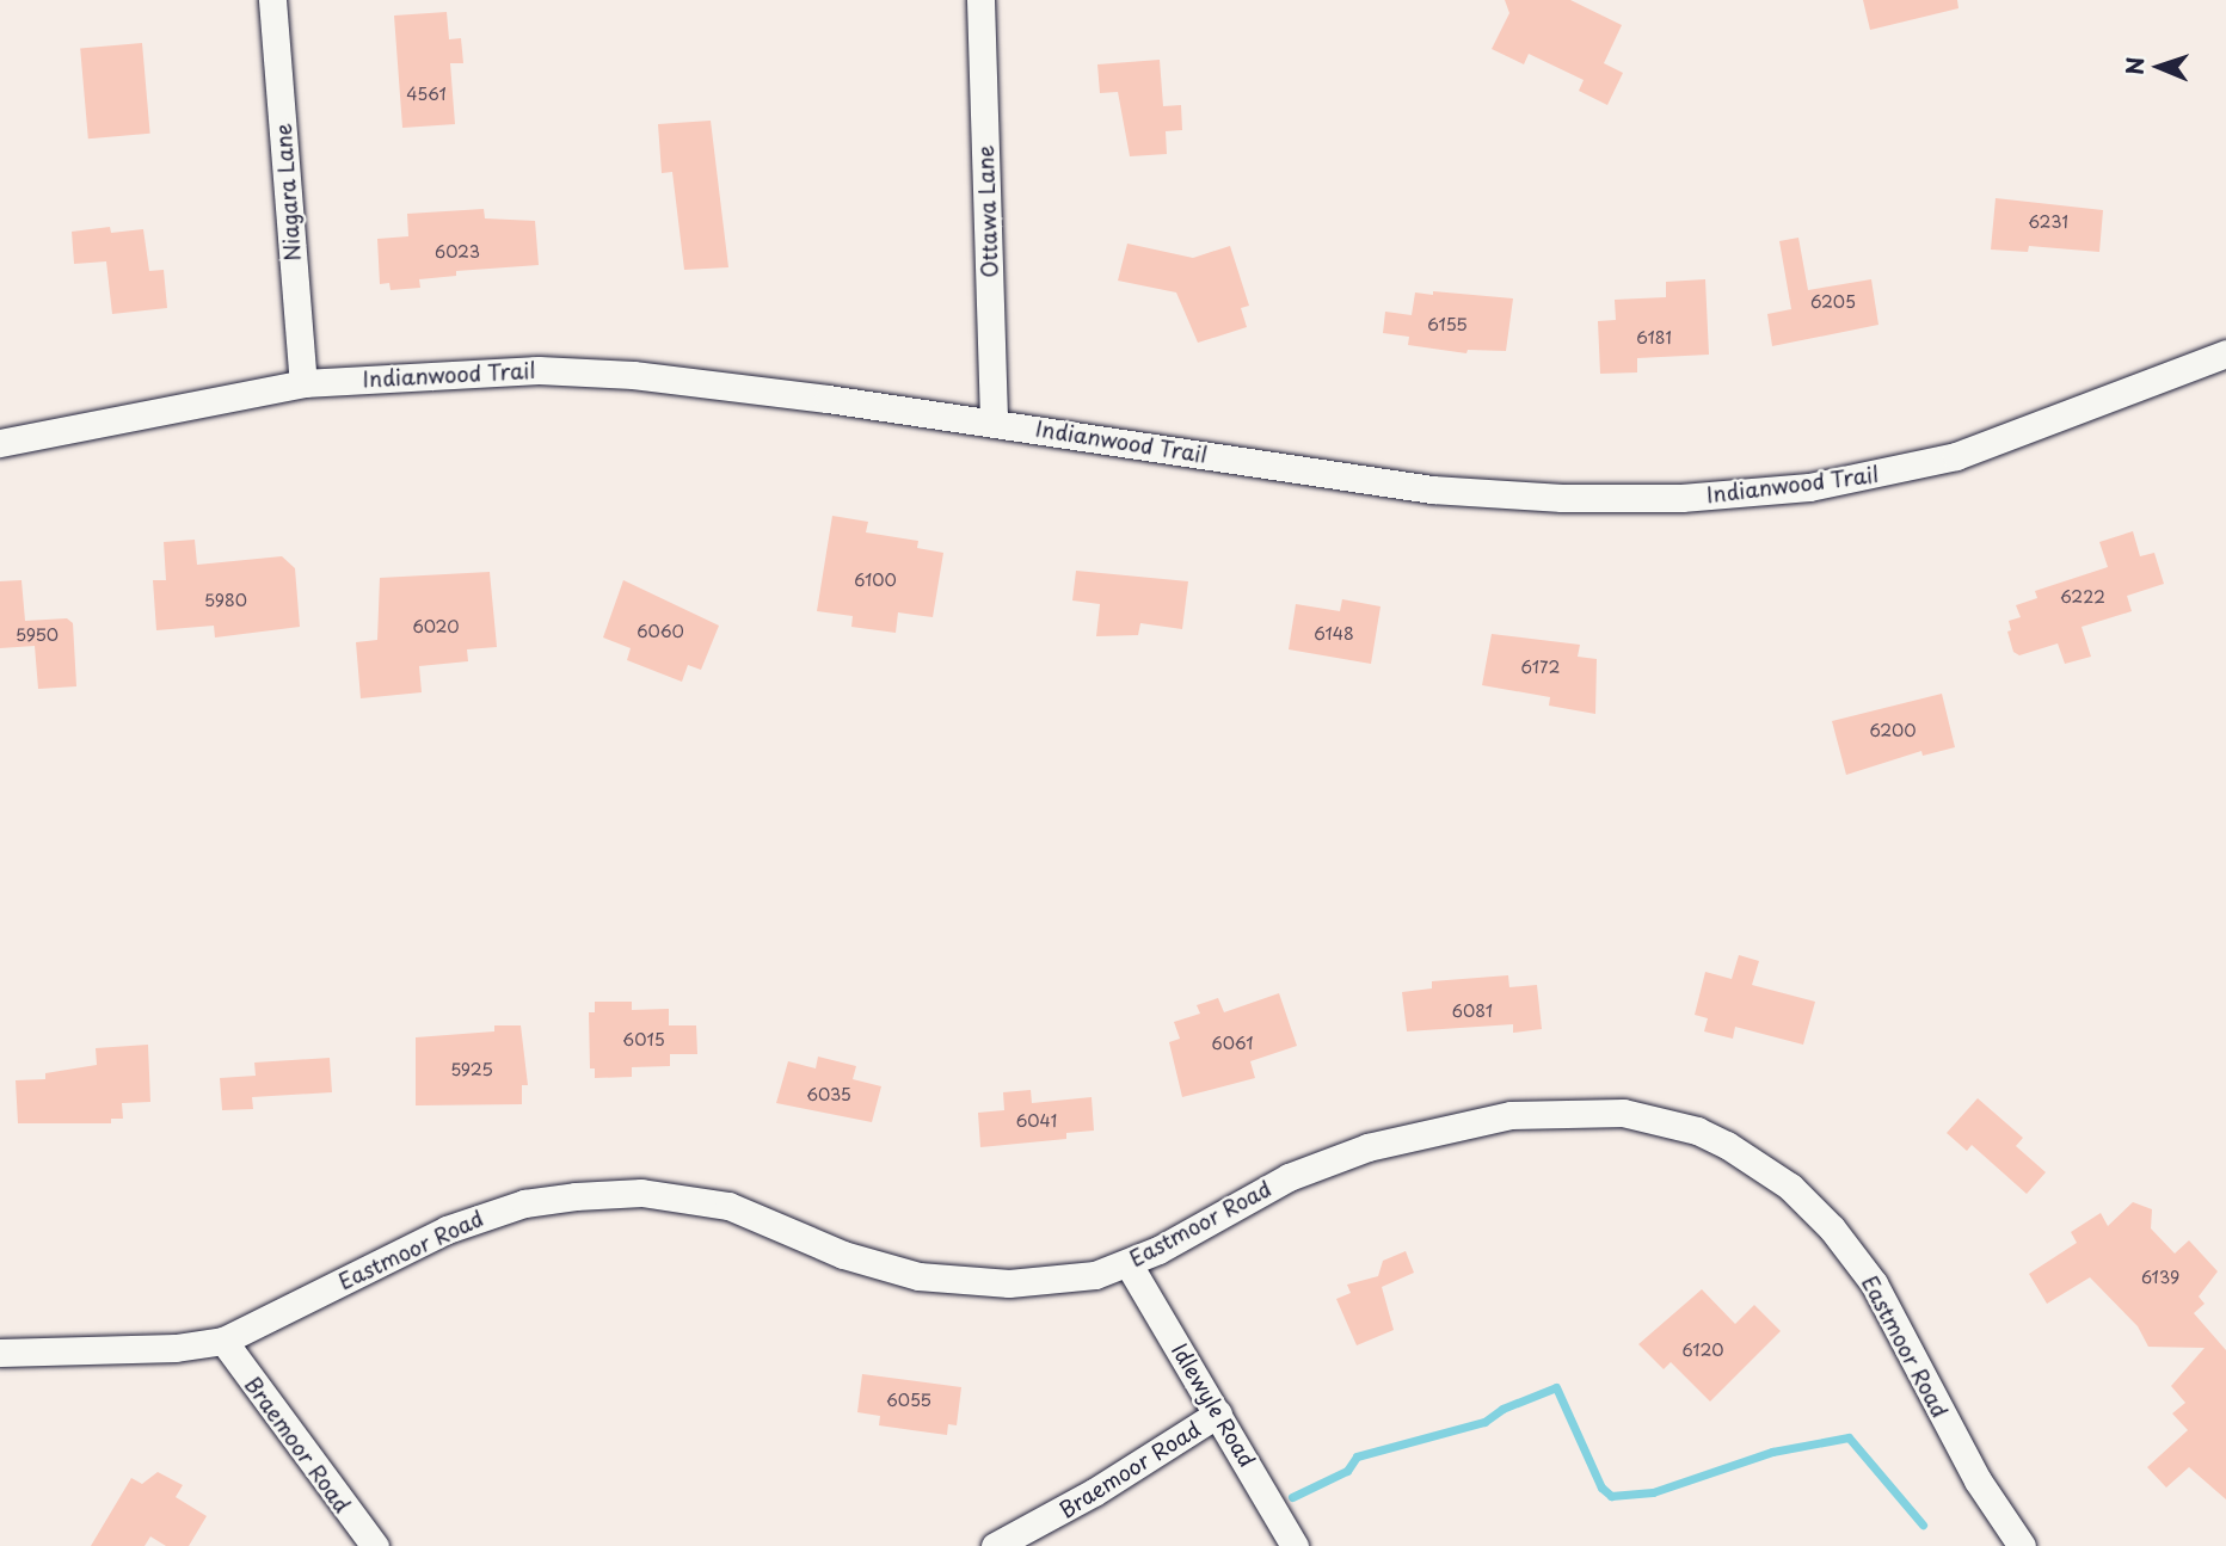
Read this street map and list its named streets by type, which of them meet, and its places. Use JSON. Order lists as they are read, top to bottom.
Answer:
{
  "streets": {
    "street": [
      "Niagara Lane",
      "Ottawa Lane",
      "Indianwood Trail",
      "Eastmoor Road",
      "Idlewyle Road",
      "Braemoor Road"
    ]
  },
  "crossings": [
    ["Niagara Lane", "Indianwood Trail"],
    ["Ottawa Lane", "Indianwood Trail"],
    ["Eastmoor Road", "Idlewyle Road"],
    ["Eastmoor Road", "Braemoor Road"],
    ["Idlewyle Road", "Braemoor Road"]
  ],
  "house_numbers": [
    "4561",
    "6231",
    "6023",
    "6205",
    "6155",
    "6181",
    "6100",
    "6222",
    "5980",
    "6020",
    "6060",
    "6148",
    "5950",
    "6172",
    "6200",
    "6081",
    "6015",
    "6061",
    "5925",
    "6035",
    "6041",
    "6139",
    "6120",
    "6055"
  ],
  "north": "left"
}
